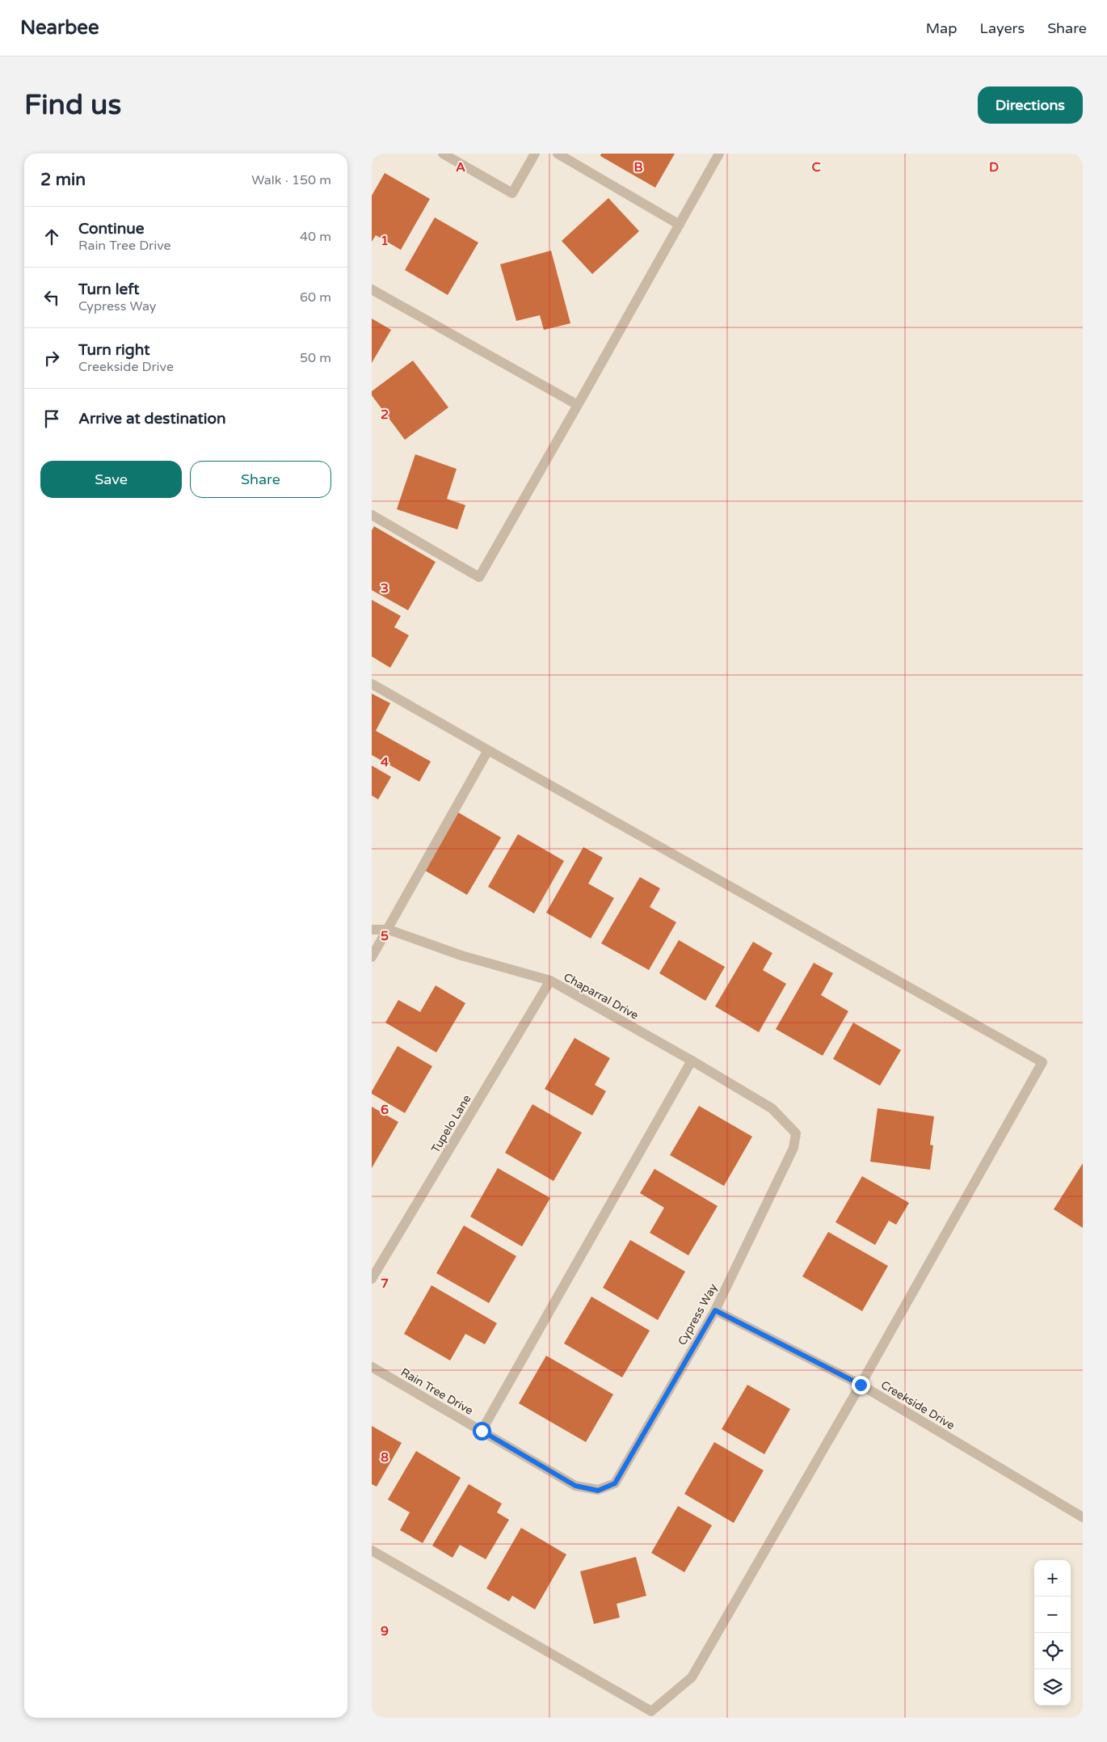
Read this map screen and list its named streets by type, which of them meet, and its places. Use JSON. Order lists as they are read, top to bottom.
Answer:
{
  "streets": {
    "street": [
      "Chaparral Drive",
      "Tupelo Lane",
      "Cypress Way",
      "Rain Tree Drive",
      "Creekside Drive"
    ]
  },
  "crossings": [
    ["Chaparral Drive", "Tupelo Lane"],
    ["Chaparral Drive", "Cypress Way"],
    ["Cypress Way", "Rain Tree Drive"],
    ["Cypress Way", "Creekside Drive"]
  ],
  "page": {
    "header": "Nearbee",
    "nav": ["Map", "Layers", "Share"],
    "buttons": [
      "Directions",
      ["Save", "Share"]
    ],
    "title": "Find us",
    "heading": ["2 min", "Walk · 150 m"],
    "list": [
      ["Continue", "Rain Tree Drive", "40 m"],
      ["Turn left", "Cypress Way", "60 m"],
      ["Turn right", "Creekside Drive", "50 m"],
      "Arrive at destination"
    ],
    "map_buttons": ["+", "−"]
  },
  "grid": {
    "columns": [
      "A",
      "B",
      "C",
      "D"
    ],
    "rows": [
      "1",
      "2",
      "3",
      "4",
      "5",
      "6",
      "7",
      "8",
      "9"
    ]
  }
}
